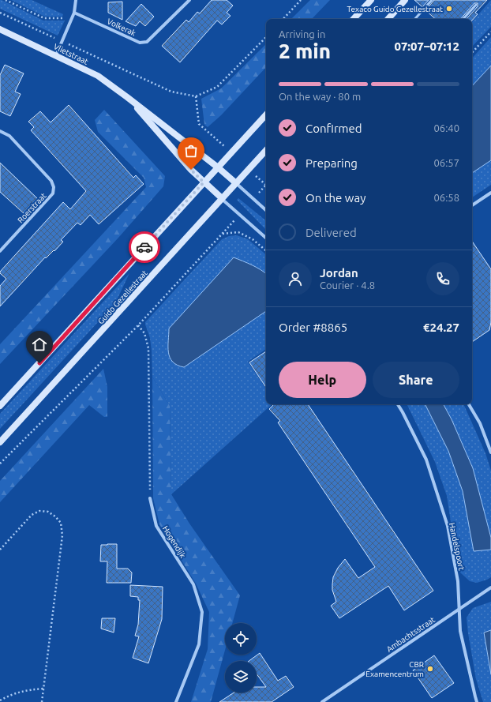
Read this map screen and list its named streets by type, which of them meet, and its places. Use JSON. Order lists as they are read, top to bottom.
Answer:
{
  "streets": {
    "main road": ["Vlietstraat", "Guido Gezellestraat"],
    "street": [
      "Volkerak",
      "Roerstraat",
      "Hogendijk",
      "Handelspoort",
      "Ambachtsstraat"
    ]
  },
  "crossings": [
    ["Vlietstraat", "Guido Gezellestraat"],
    ["Handelspoort", "Ambachtsstraat"]
  ],
  "places": ["Texaco Guido Gezellestraat", "CBR Examencentrum"],
  "page": {
    "heading": ["2 min", "Arriving in", "07:07–07:12"],
    "panel": [
      "Jordan",
      "Courier · 4.8",
      "Order #8865",
      "€24.27"
    ],
    "bar": "On the way · 80 m",
    "list": [
      ["Confirmed", "06:40"],
      ["Preparing", "06:57"],
      ["On the way", "06:58"],
      "Delivered"
    ],
    "buttons": ["Help", "Share"]
  }
}
